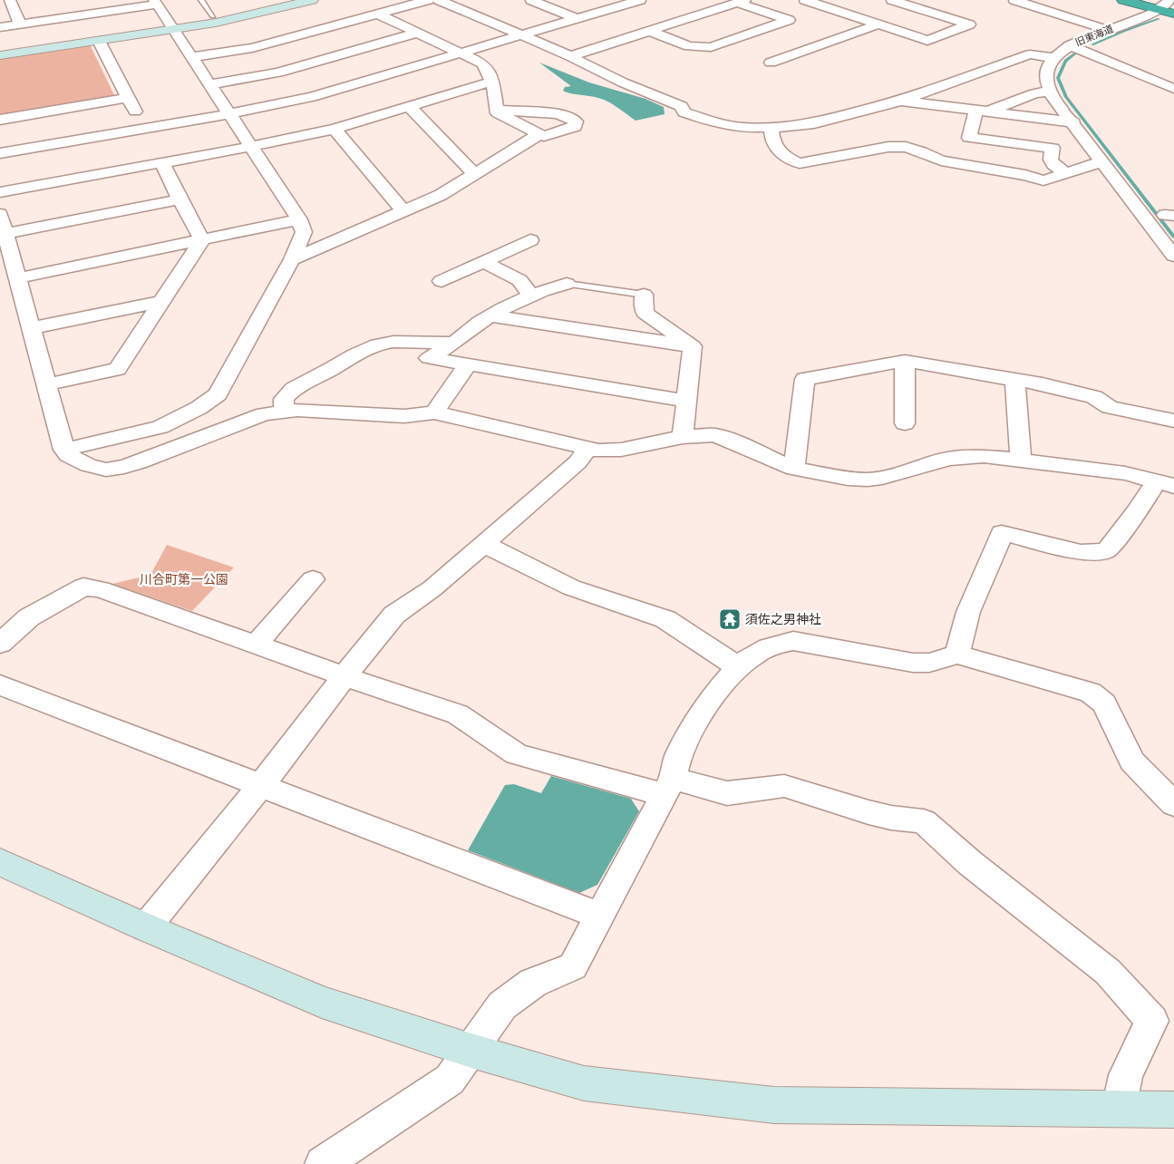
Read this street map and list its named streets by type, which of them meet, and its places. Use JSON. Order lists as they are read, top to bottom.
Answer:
{
  "streets": {
    "street": ["旧東海道"]
  },
  "parks": ["川合町第一公園"],
  "places": {
    "temple": ["須佐之男神社"]
  }
}
